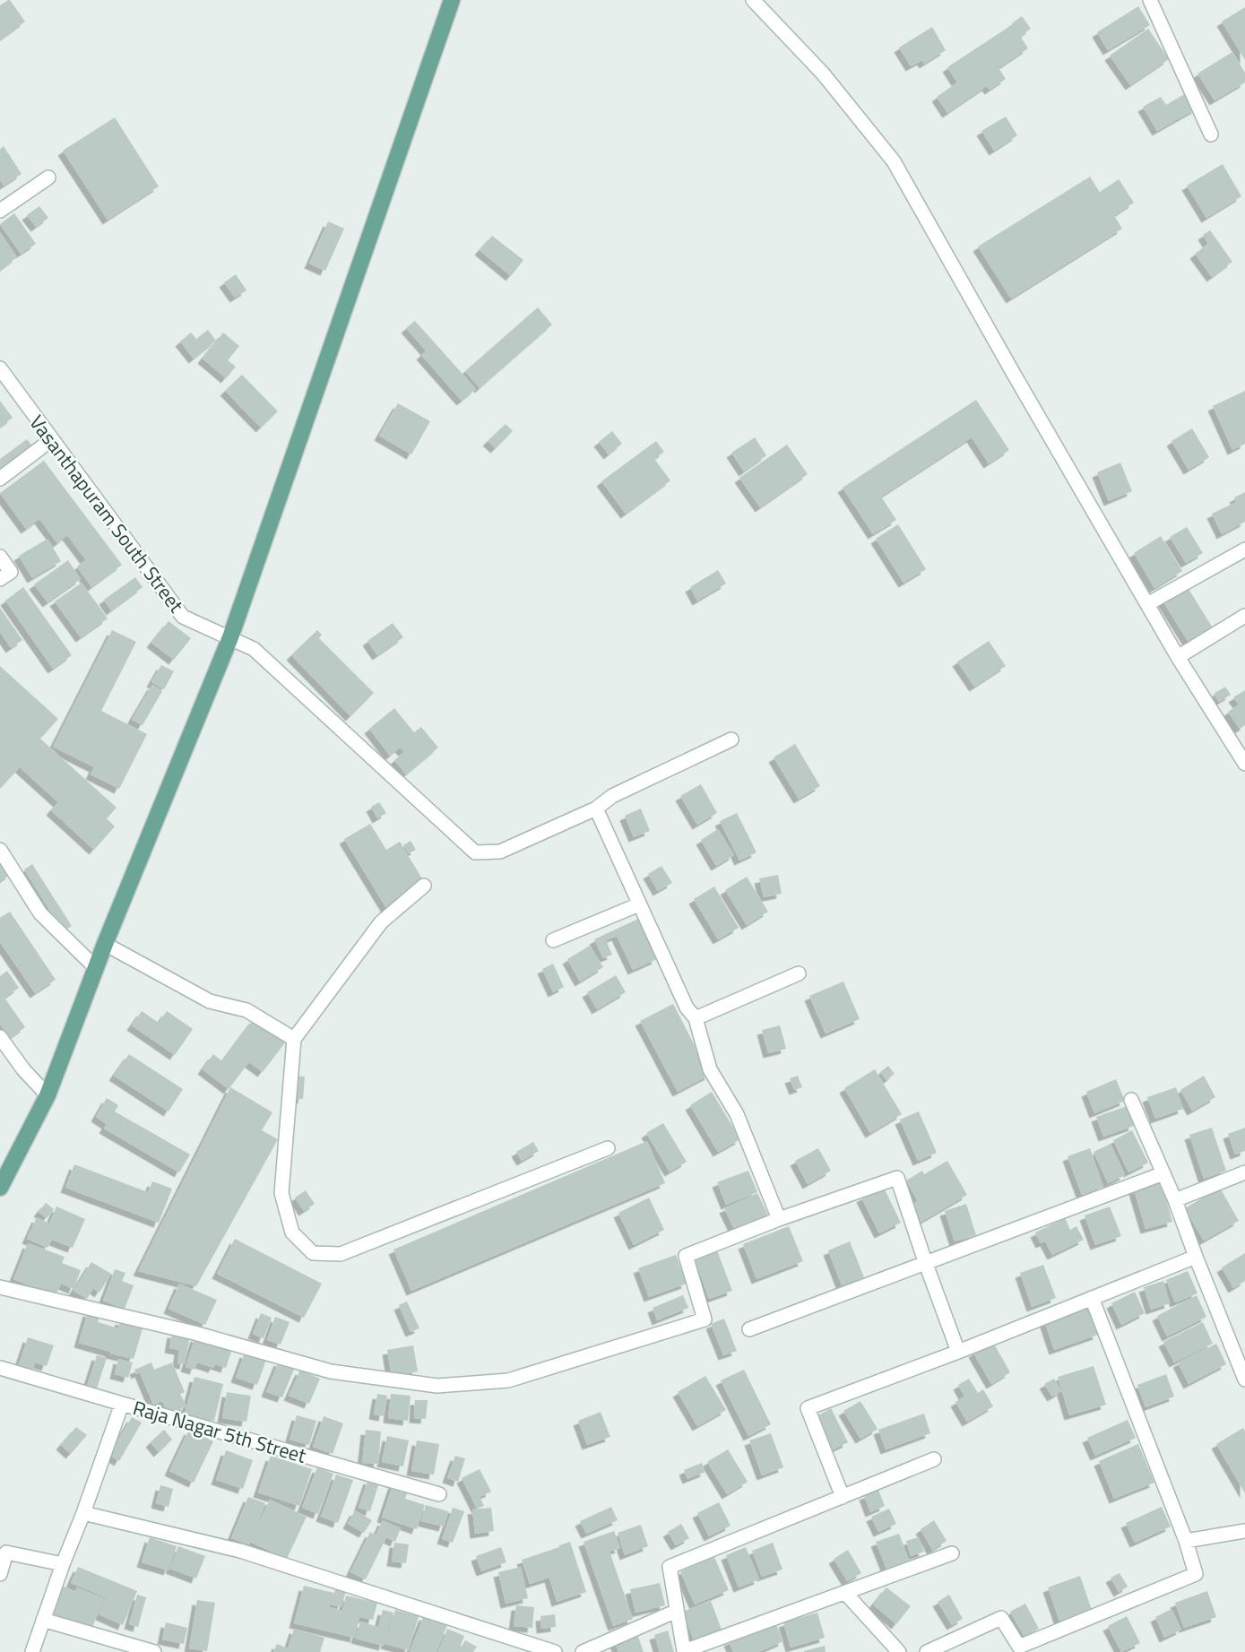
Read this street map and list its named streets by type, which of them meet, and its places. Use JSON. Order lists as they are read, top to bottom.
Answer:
{
  "streets": {
    "street": ["Vasanthapuram South Street", "Raja Nagar 5th Street"]
  }
}
